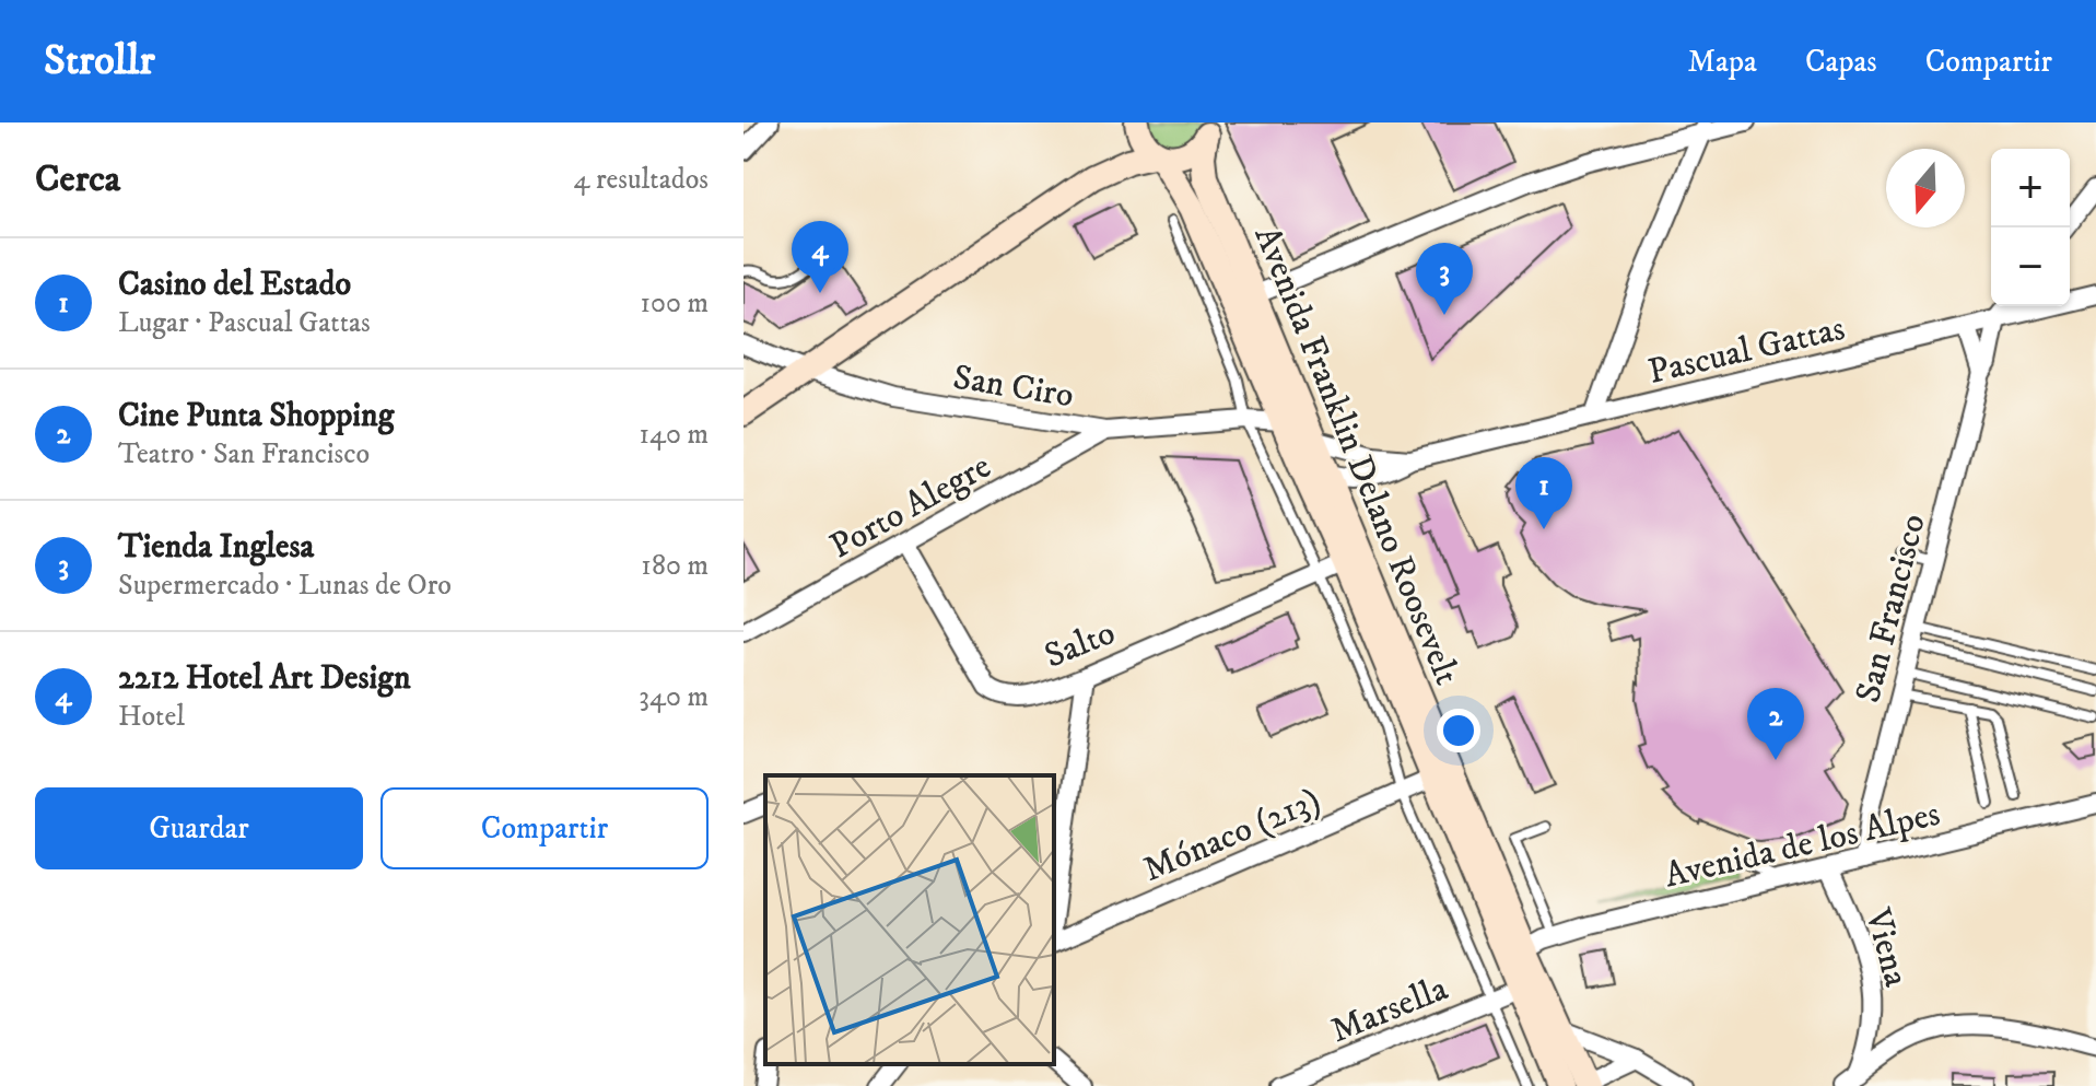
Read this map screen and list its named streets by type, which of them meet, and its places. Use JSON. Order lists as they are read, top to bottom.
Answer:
{
  "streets": {
    "main road": ["Avenida Franklin Delano Roosevelt"],
    "street": [
      "Pascual Gattas",
      "San Ciro",
      "Porto Alegre",
      "San Francisco",
      "Salto",
      "Mónaco (213)",
      "Avenida de los Alpes",
      "Viena",
      "Marsella"
    ]
  },
  "crossings": [
    ["Pascual Gattas", "Avenida Franklin Delano Roosevelt"],
    ["Pascual Gattas", "San Francisco"],
    ["San Ciro", "Avenida Franklin Delano Roosevelt"],
    ["San Ciro", "Porto Alegre"],
    ["Avenida Franklin Delano Roosevelt", "Salto"],
    ["Avenida Franklin Delano Roosevelt", "Mónaco (213)"],
    ["Avenida Franklin Delano Roosevelt", "Avenida de los Alpes"],
    ["Avenida Franklin Delano Roosevelt", "Marsella"],
    ["Porto Alegre", "Salto"],
    ["San Francisco", "Avenida de los Alpes"],
    ["Avenida de los Alpes", "Viena"]
  ],
  "north": "bottom",
  "page": {
    "header": "Strollr",
    "nav": ["Mapa", "Capas", "Compartir"],
    "heading": ["Cerca", "4 resultados"],
    "map_buttons": ["+", "−"],
    "pins": [
      "4",
      "3",
      "1",
      "2"
    ],
    "list": [
      {
        "mark": "1",
        "name": "Casino del Estado",
        "note": "Lugar · Pascual Gattas",
        "value": "100 m"
      },
      {
        "mark": "2",
        "name": "Cine Punta Shopping",
        "note": "Teatro · San Francisco",
        "value": "140 m"
      },
      {
        "mark": "3",
        "name": "Tienda Inglesa",
        "note": "Supermercado · Lunas de Oro",
        "value": "180 m"
      },
      {
        "mark": "4",
        "name": "2212 Hotel Art Design",
        "note": "Hotel",
        "value": "340 m"
      }
    ],
    "buttons": ["Guardar", "Compartir"]
  }
}
